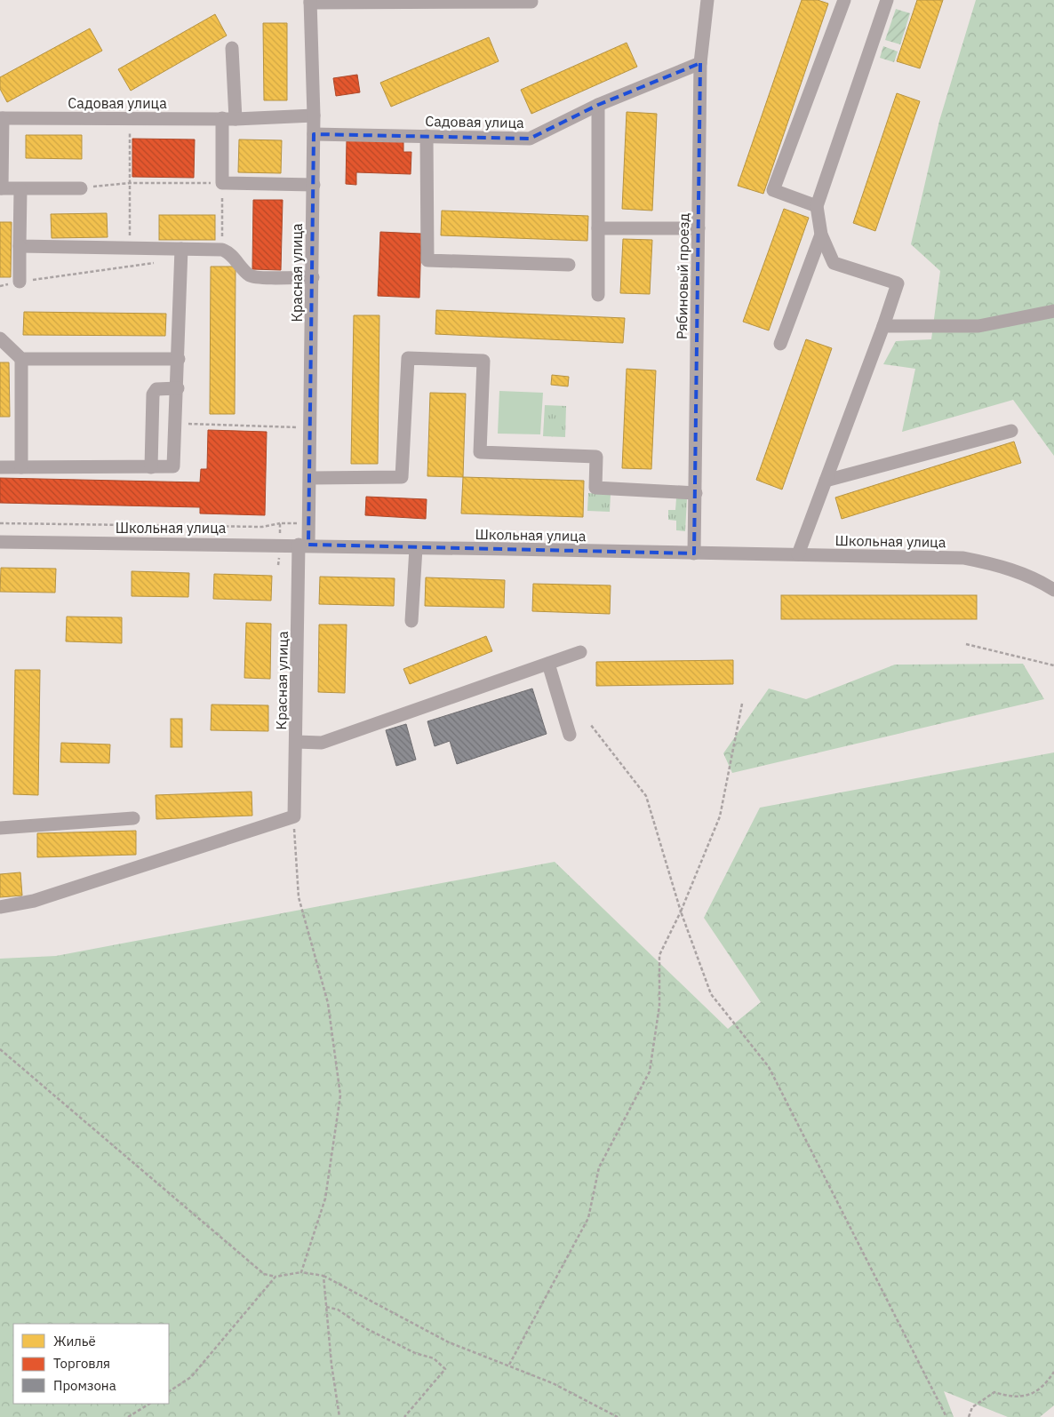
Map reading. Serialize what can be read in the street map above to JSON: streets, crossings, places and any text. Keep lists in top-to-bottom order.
{
  "streets": {
    "street": [
      "Садовая улица",
      "Красная улица",
      "Рябиновый проезд",
      "Школьная улица"
    ]
  },
  "crossings": [
    ["Садовая улица", "Красная улица"],
    ["Садовая улица", "Рябиновый проезд"],
    ["Красная улица", "Школьная улица"],
    ["Рябиновый проезд", "Школьная улица"]
  ],
  "legend": ["Жильё", "Торговля", "Промзона"]
}
